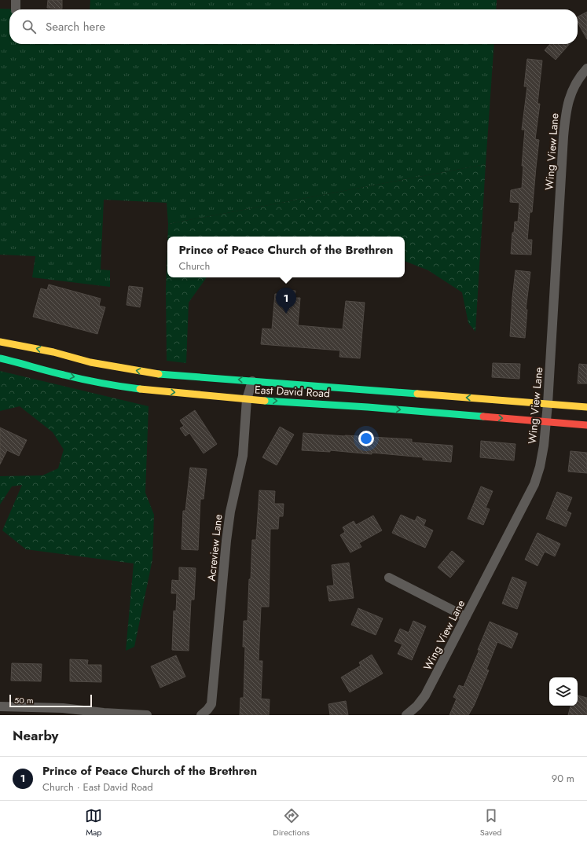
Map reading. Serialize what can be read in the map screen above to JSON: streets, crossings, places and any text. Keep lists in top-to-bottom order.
{
  "streets": {
    "street": ["Wing View Lane", "East David Road", "Acreview Lane"]
  },
  "crossings": [
    ["Wing View Lane", "East David Road"],
    ["East David Road", "Acreview Lane"]
  ],
  "scale_bar": "50 m",
  "page": {
    "search": "Search here",
    "popup": ["Prince of Peace Church of the Brethren", "Church"],
    "pins": "1",
    "scale": "50 m",
    "heading": "Nearby",
    "list": [
      {
        "mark": "1",
        "name": "Prince of Peace Church of the Brethren",
        "note": "Church · East David Road",
        "value": "90 m"
      }
    ],
    "nav": ["Map", "Directions", "Saved"]
  }
}
